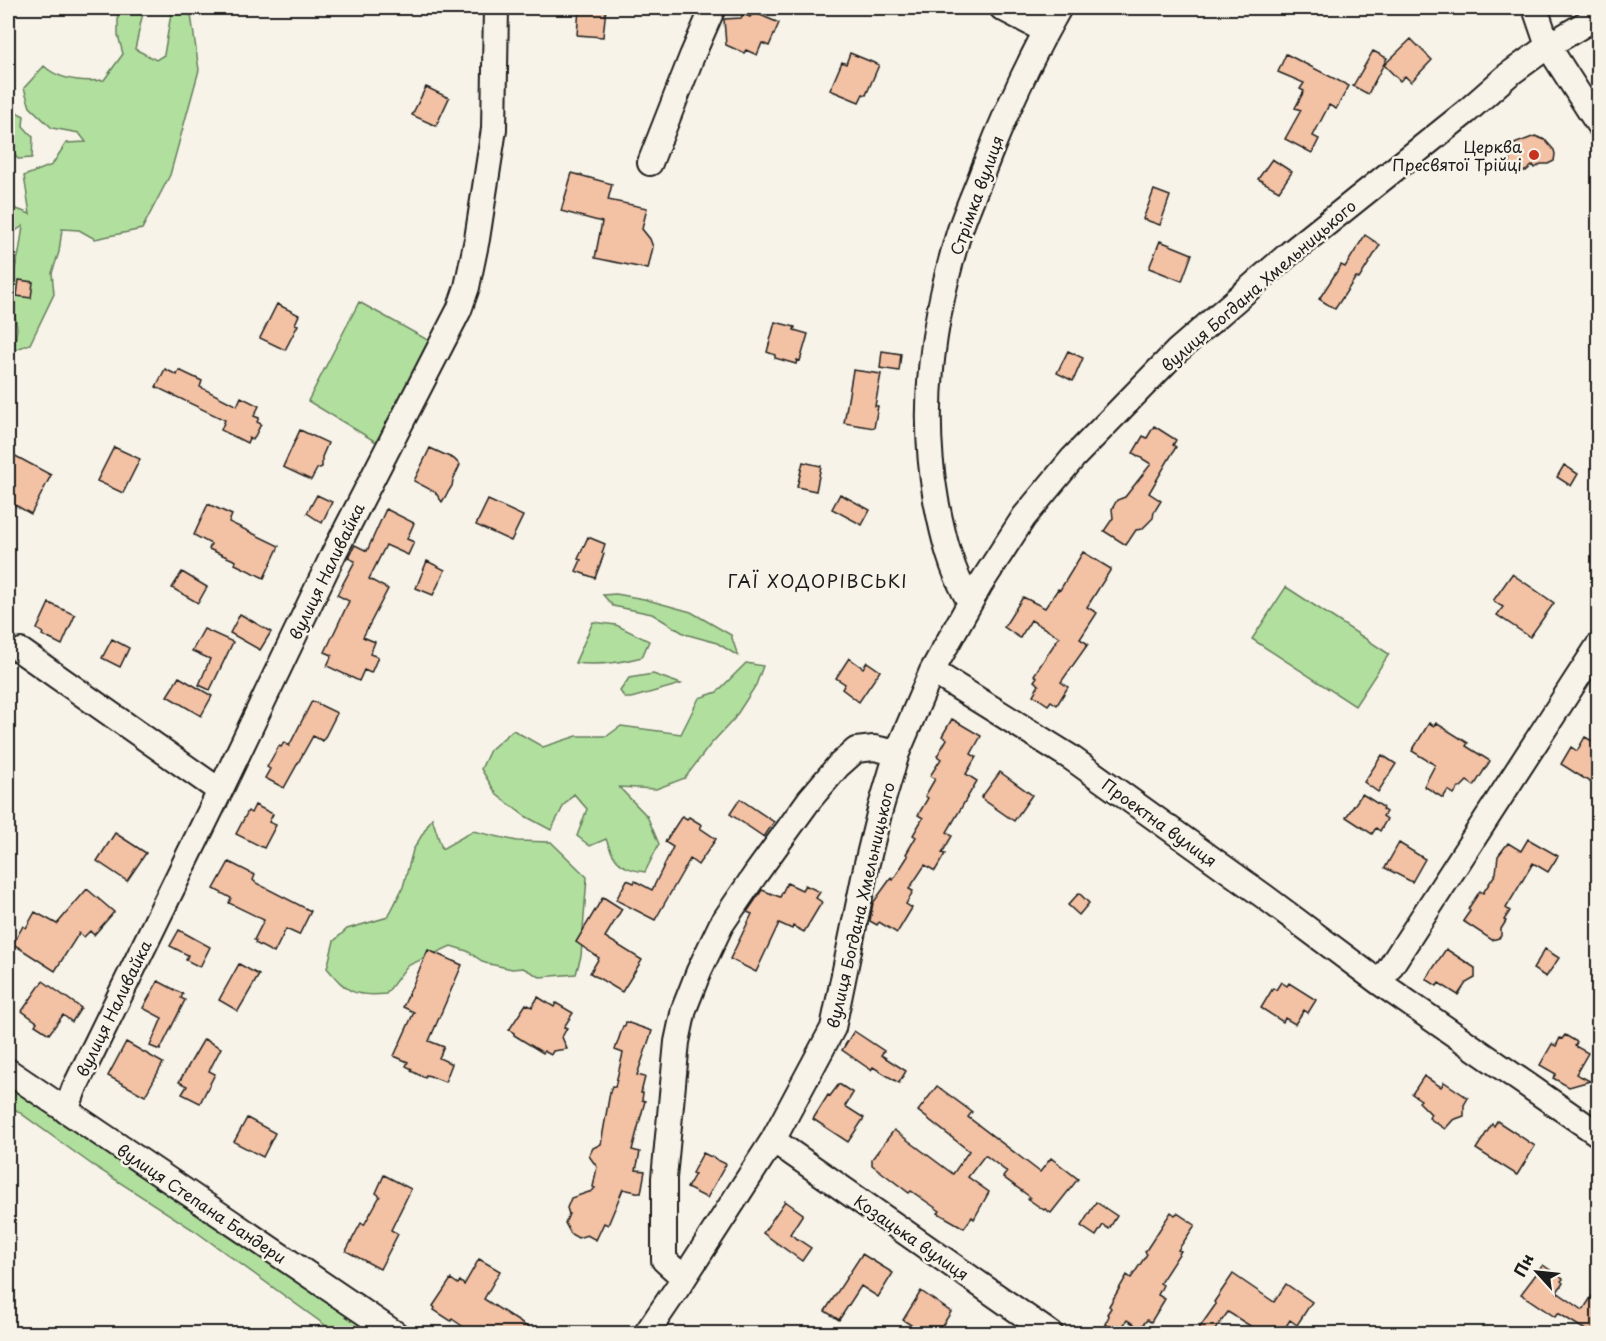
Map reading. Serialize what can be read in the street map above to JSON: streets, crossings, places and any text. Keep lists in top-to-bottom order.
{
  "streets": {
    "street": [
      "Стрімка вулиця",
      "вулиця Богдана Хмельницького",
      "вулиця Наливайка",
      "Проектна вулиця",
      "вулиця Степана Бандери",
      "Козацька вулиця"
    ]
  },
  "crossings": [
    ["Стрімка вулиця", "вулиця Богдана Хмельницького"],
    ["вулиця Богдана Хмельницького", "Проектна вулиця"],
    ["вулиця Богдана Хмельницького", "Козацька вулиця"],
    ["вулиця Наливайка", "вулиця Степана Бандери"]
  ],
  "districts": ["ГАЇ ХОДОРІВСЬКІ"],
  "places": ["Церква Пресвятої Трійці"],
  "north": "top left"
}
